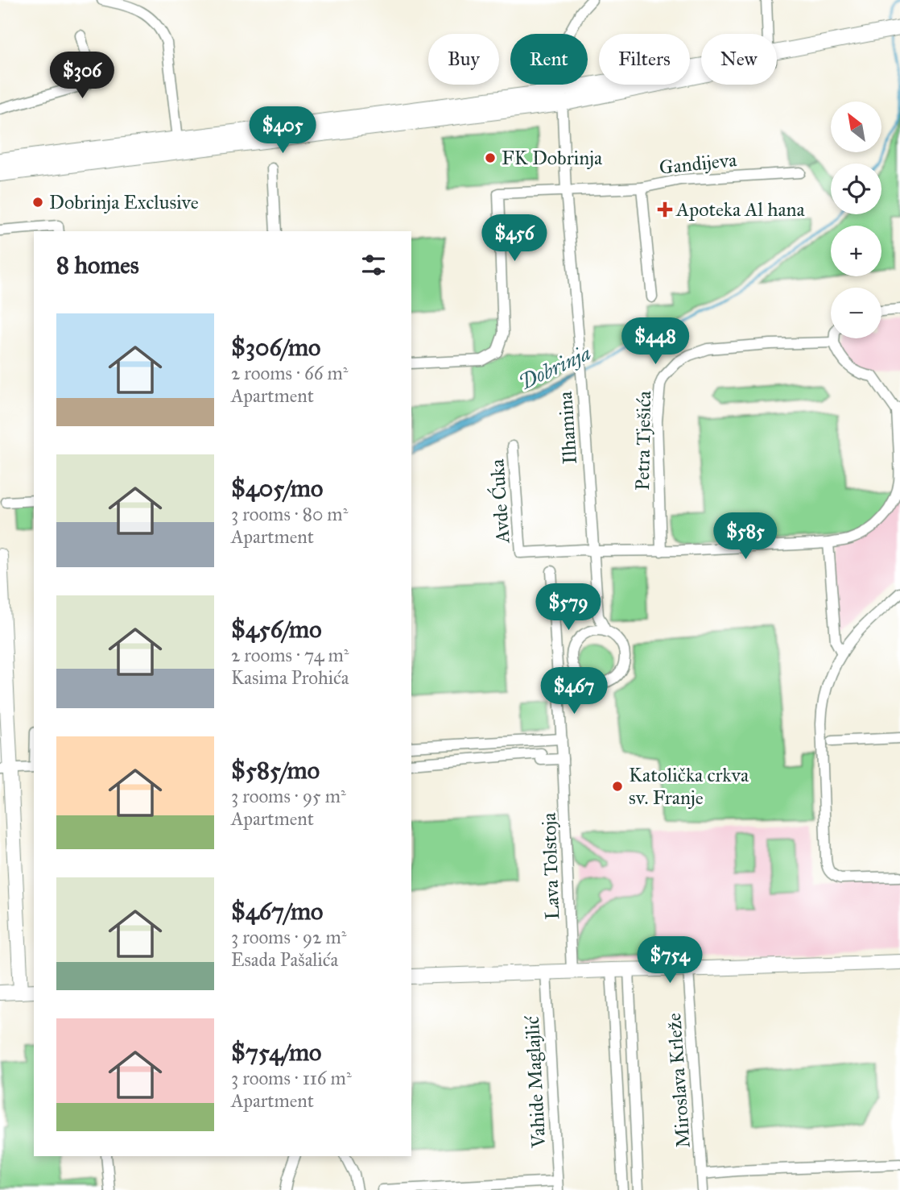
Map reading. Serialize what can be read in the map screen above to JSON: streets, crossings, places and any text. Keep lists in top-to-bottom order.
{
  "streets": {
    "street": [
      "Gandijeva",
      "Ilhamina",
      "Petra Tješića",
      "Avde Ćuka",
      "Lava Tolstoja",
      "Miroslava Krleže",
      "Vahide Maglajlić"
    ]
  },
  "crossings": [
    ["Ilhamina", "Avde Ćuka"]
  ],
  "water": ["Dobrinja"],
  "places": {
    "other": ["FK Dobrinja", "Dobrinja Exclusive", "Katolička crkva sv. Franje"],
    "health": ["Apoteka Al hana"]
  },
  "north": "top left",
  "page": {
    "chip": [
      "Buy",
      "Rent",
      "Filters",
      "New"
    ],
    "price": [
      "$306",
      "$405",
      "$456",
      "$448",
      "$585",
      "$579",
      "$467",
      "$754"
    ],
    "map_buttons": ["+", "−"],
    "heading": "8 homes",
    "list": [
      {
        "name": "$306/mo",
        "note": "2 rooms · 66 m² · Apartment"
      },
      {
        "name": "$405/mo",
        "note": "3 rooms · 80 m² · Apartment"
      },
      {
        "name": "$456/mo",
        "note": "2 rooms · 74 m² · Kasima Prohića"
      },
      {
        "name": "$585/mo",
        "note": "3 rooms · 95 m² · Apartment"
      },
      {
        "name": "$467/mo",
        "note": "3 rooms · 92 m² · Esada Pašalića"
      },
      {
        "name": "$754/mo",
        "note": "3 rooms · 116 m² · Apartment"
      }
    ]
  }
}
